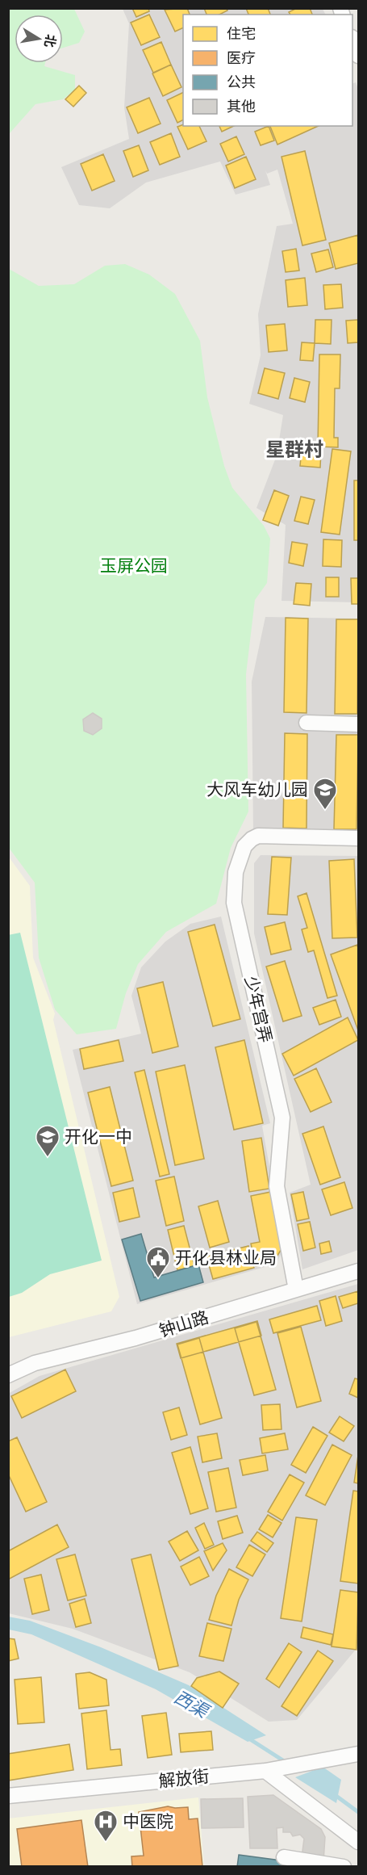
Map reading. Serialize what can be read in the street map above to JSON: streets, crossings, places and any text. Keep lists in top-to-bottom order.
{
  "streets": {
    "street": ["少年宫弄", "钟山路", "解放街"]
  },
  "crossings": [
    ["少年宫弄", "钟山路"]
  ],
  "districts": ["星群村"],
  "water": ["西渠"],
  "parks": ["玉屏公园"],
  "places": {
    "school or university": ["大风车幼儿园", "开化一中"],
    "public building": ["开化县林业局"],
    "hospital": ["中医院"]
  },
  "legend": [
    "住宅",
    "医疗",
    "公共",
    "其他"
  ],
  "north": "right"
}
